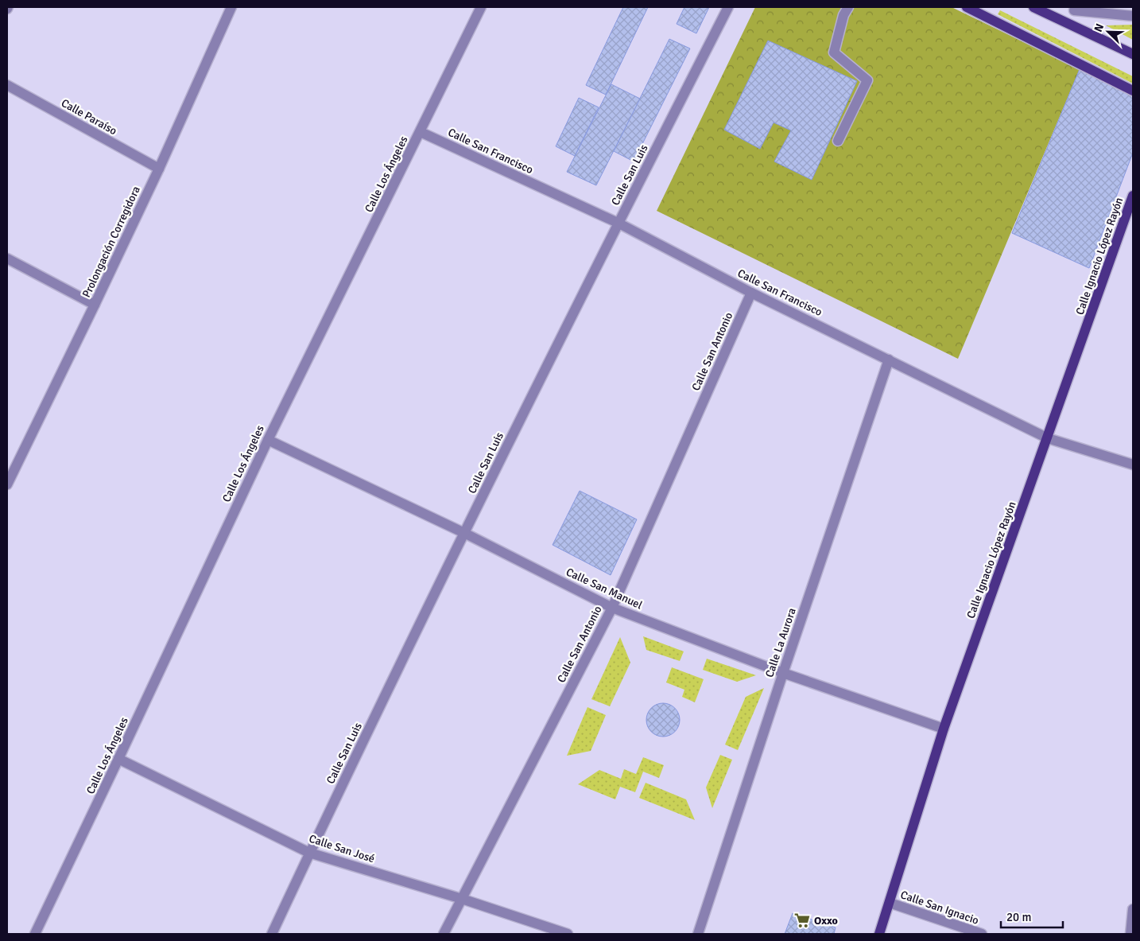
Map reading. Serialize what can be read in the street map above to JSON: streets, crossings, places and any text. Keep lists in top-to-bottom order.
{
  "streets": {
    "main road": ["Calle Ignacio López Rayón"],
    "street": [
      "Calle Paraíso",
      "Calle San Francisco",
      "Calle Los Ángeles",
      "Calle San Luis",
      "Prolongación Corregidora",
      "Calle San Antonio",
      "Calle San Manuel",
      "Calle La Aurora",
      "Calle San José",
      "Calle San Ignacio"
    ]
  },
  "crossings": [
    ["Calle Paraíso", "Prolongación Corregidora"],
    ["Calle San Francisco", "Calle Los Ángeles"],
    ["Calle San Francisco", "Calle San Luis"],
    ["Calle San Francisco", "Calle Ignacio López Rayón"],
    ["Calle San Francisco", "Calle San Antonio"],
    ["Calle San Francisco", "Calle La Aurora"],
    ["Calle Los Ángeles", "Calle San Manuel"],
    ["Calle Los Ángeles", "Calle San José"],
    ["Calle San Luis", "Calle San Manuel"],
    ["Calle San Luis", "Calle San José"],
    ["Calle Ignacio López Rayón", "Calle San Manuel"],
    ["Calle Ignacio López Rayón", "Calle San Ignacio"],
    ["Calle San Antonio", "Calle San Manuel"],
    ["Calle San Antonio", "Calle San José"],
    ["Calle San Manuel", "Calle La Aurora"]
  ],
  "places": {
    "supermarket": ["Oxxo"]
  },
  "scale_bar": "20 m",
  "north": "top left"
}
